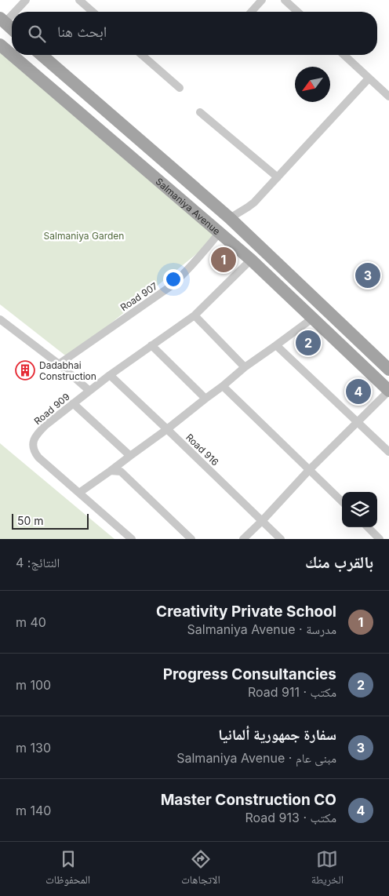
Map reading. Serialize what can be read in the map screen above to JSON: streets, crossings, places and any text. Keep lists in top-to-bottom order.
{
  "streets": {
    "main road": ["Salmaniya Avenue"],
    "street": ["Road 907", "Road 909", "Road 916"]
  },
  "crossings": [
    ["Salmaniya Avenue", "Road 907"],
    ["Salmaniya Avenue", "Road 909"],
    ["Road 909", "Road 916"]
  ],
  "parks": ["Salmaniya Garden"],
  "places": {
    "building": ["Dadabhai Construction"]
  },
  "scale_bar": "50 m",
  "north": "bottom left",
  "page": {
    "search": "ابحث هنا",
    "pins": [
      "1",
      "3",
      "2",
      "4"
    ],
    "scale": "50 m",
    "heading": ["بالقرب منك", "النتائج: 4"],
    "list": [
      {
        "mark": "1",
        "name": "Creativity Private School",
        "note": "مدرسة · Salmaniya Avenue",
        "value": "40 m"
      },
      {
        "mark": "2",
        "name": "Progress Consultancies",
        "note": "مكتب · Road 911",
        "value": "100 m"
      },
      {
        "mark": "3",
        "name": "سفارة جمهورية ألمانيا",
        "note": "مبنى عام · Salmaniya Avenue",
        "value": "130 m"
      },
      {
        "mark": "4",
        "name": "Master Construction CO",
        "note": "مكتب · Road 913",
        "value": "140 m"
      }
    ],
    "nav": ["الخريطة", "الاتجاهات", "المحفوظات"]
  }
}
